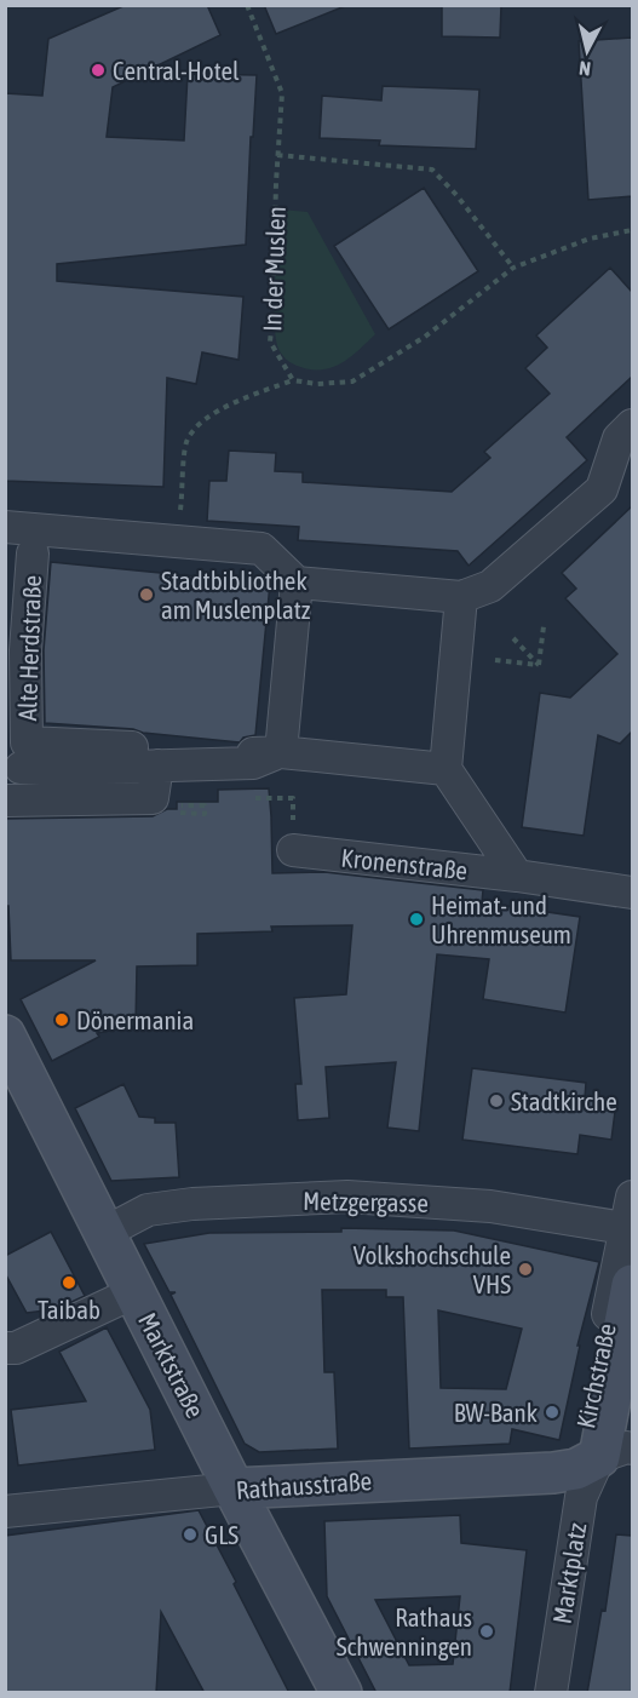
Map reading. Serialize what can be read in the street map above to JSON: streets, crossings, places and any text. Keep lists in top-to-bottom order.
{
  "streets": {
    "main road": ["Marktstraße", "Kirchstraße", "Rathausstraße"],
    "street": [
      "Alte Herdstraße",
      "Kronenstraße",
      "Metzgergasse",
      "Marktplatz"
    ],
    "path": ["In der Muslen"]
  },
  "crossings": [
    ["Metzgergasse", "Marktstraße"],
    ["Metzgergasse", "Kirchstraße"],
    ["Marktstraße", "Rathausstraße"],
    ["Kirchstraße", "Rathausstraße"],
    ["Kirchstraße", "Marktplatz"],
    ["Rathausstraße", "Marktplatz"]
  ],
  "places": [
    "Central-Hotel",
    "Stadtbibliothek am Muslenplatz",
    "Heimat- und Uhrenmuseum",
    "Dönermania",
    "Stadtkirche",
    "Volkshochschule VHS",
    "Taibab",
    "BW-Bank",
    "GLS",
    "Rathaus Schwenningen"
  ],
  "north": "bottom"
}
